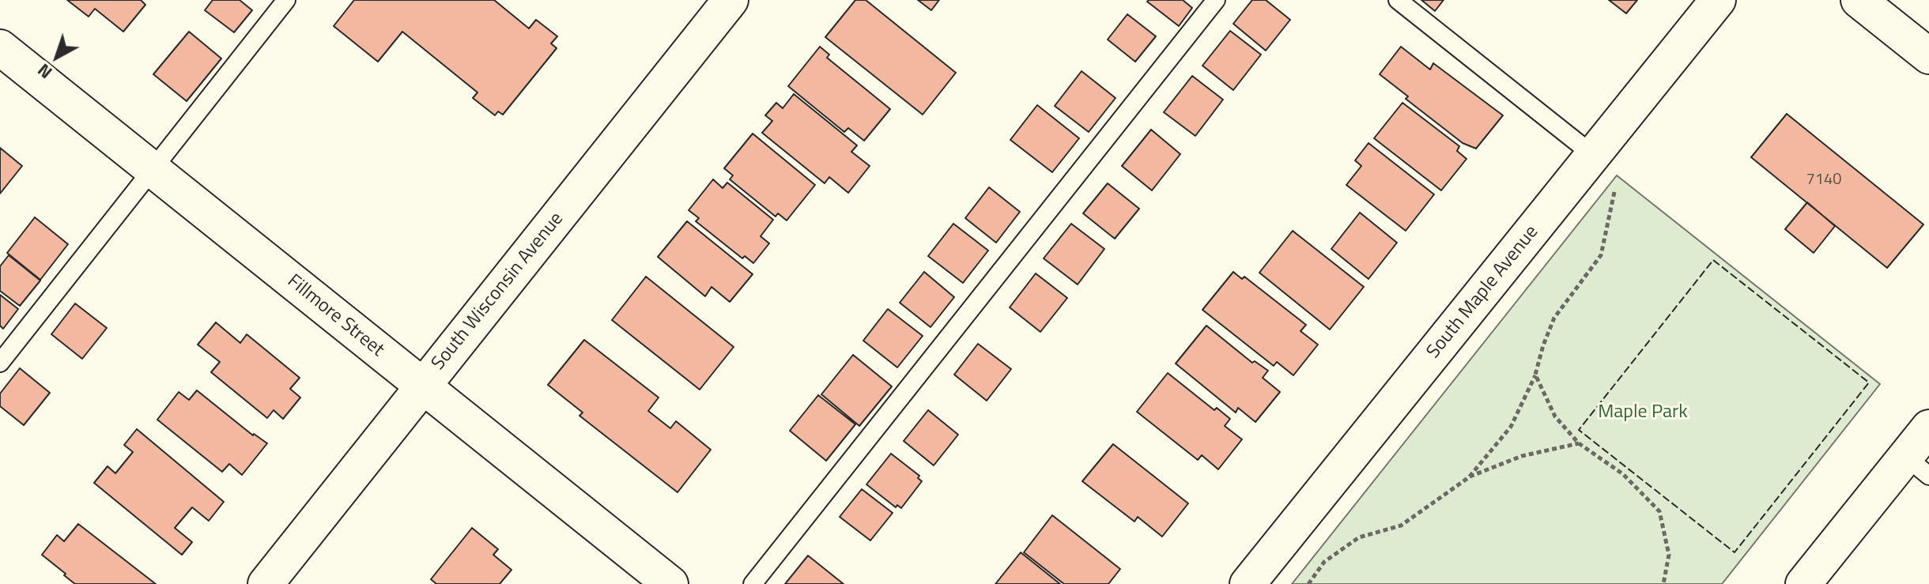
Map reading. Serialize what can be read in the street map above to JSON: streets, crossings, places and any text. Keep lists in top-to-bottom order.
{
  "streets": {
    "street": ["South Wisconsin Avenue", "South Maple Avenue", "Fillmore Street"]
  },
  "crossings": [
    ["South Wisconsin Avenue", "Fillmore Street"]
  ],
  "parks": ["Maple Park"],
  "house_numbers": ["7140"],
  "north": "bottom left"
}
